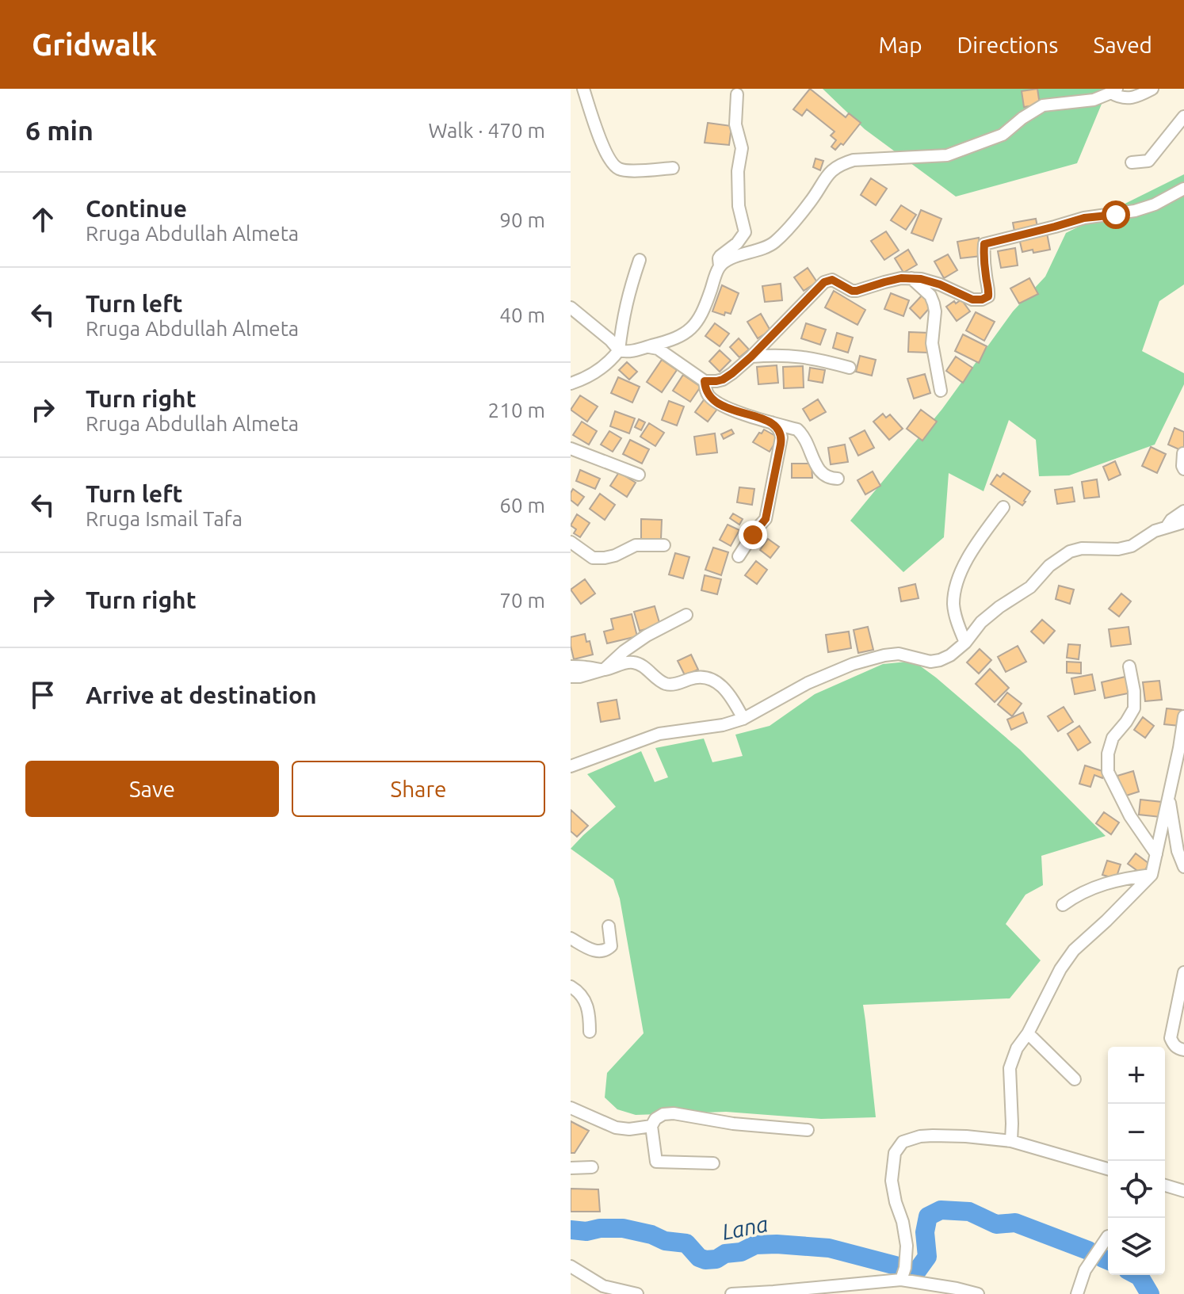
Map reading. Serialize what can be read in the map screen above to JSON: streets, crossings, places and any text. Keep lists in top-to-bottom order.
{
  "water": ["Lana"],
  "page": {
    "header": "Gridwalk",
    "nav": ["Map", "Directions", "Saved"],
    "heading": ["6 min", "Walk · 470 m"],
    "list": [
      ["Continue", "Rruga Abdullah Almeta", "90 m"],
      ["Turn left", "Rruga Abdullah Almeta", "40 m"],
      ["Turn right", "Rruga Abdullah Almeta", "210 m"],
      ["Turn left", "Rruga Ismail Tafa", "60 m"],
      ["Turn right", "70 m"],
      "Arrive at destination"
    ],
    "buttons": ["Save", "Share"],
    "map_buttons": ["+", "−"]
  }
}
